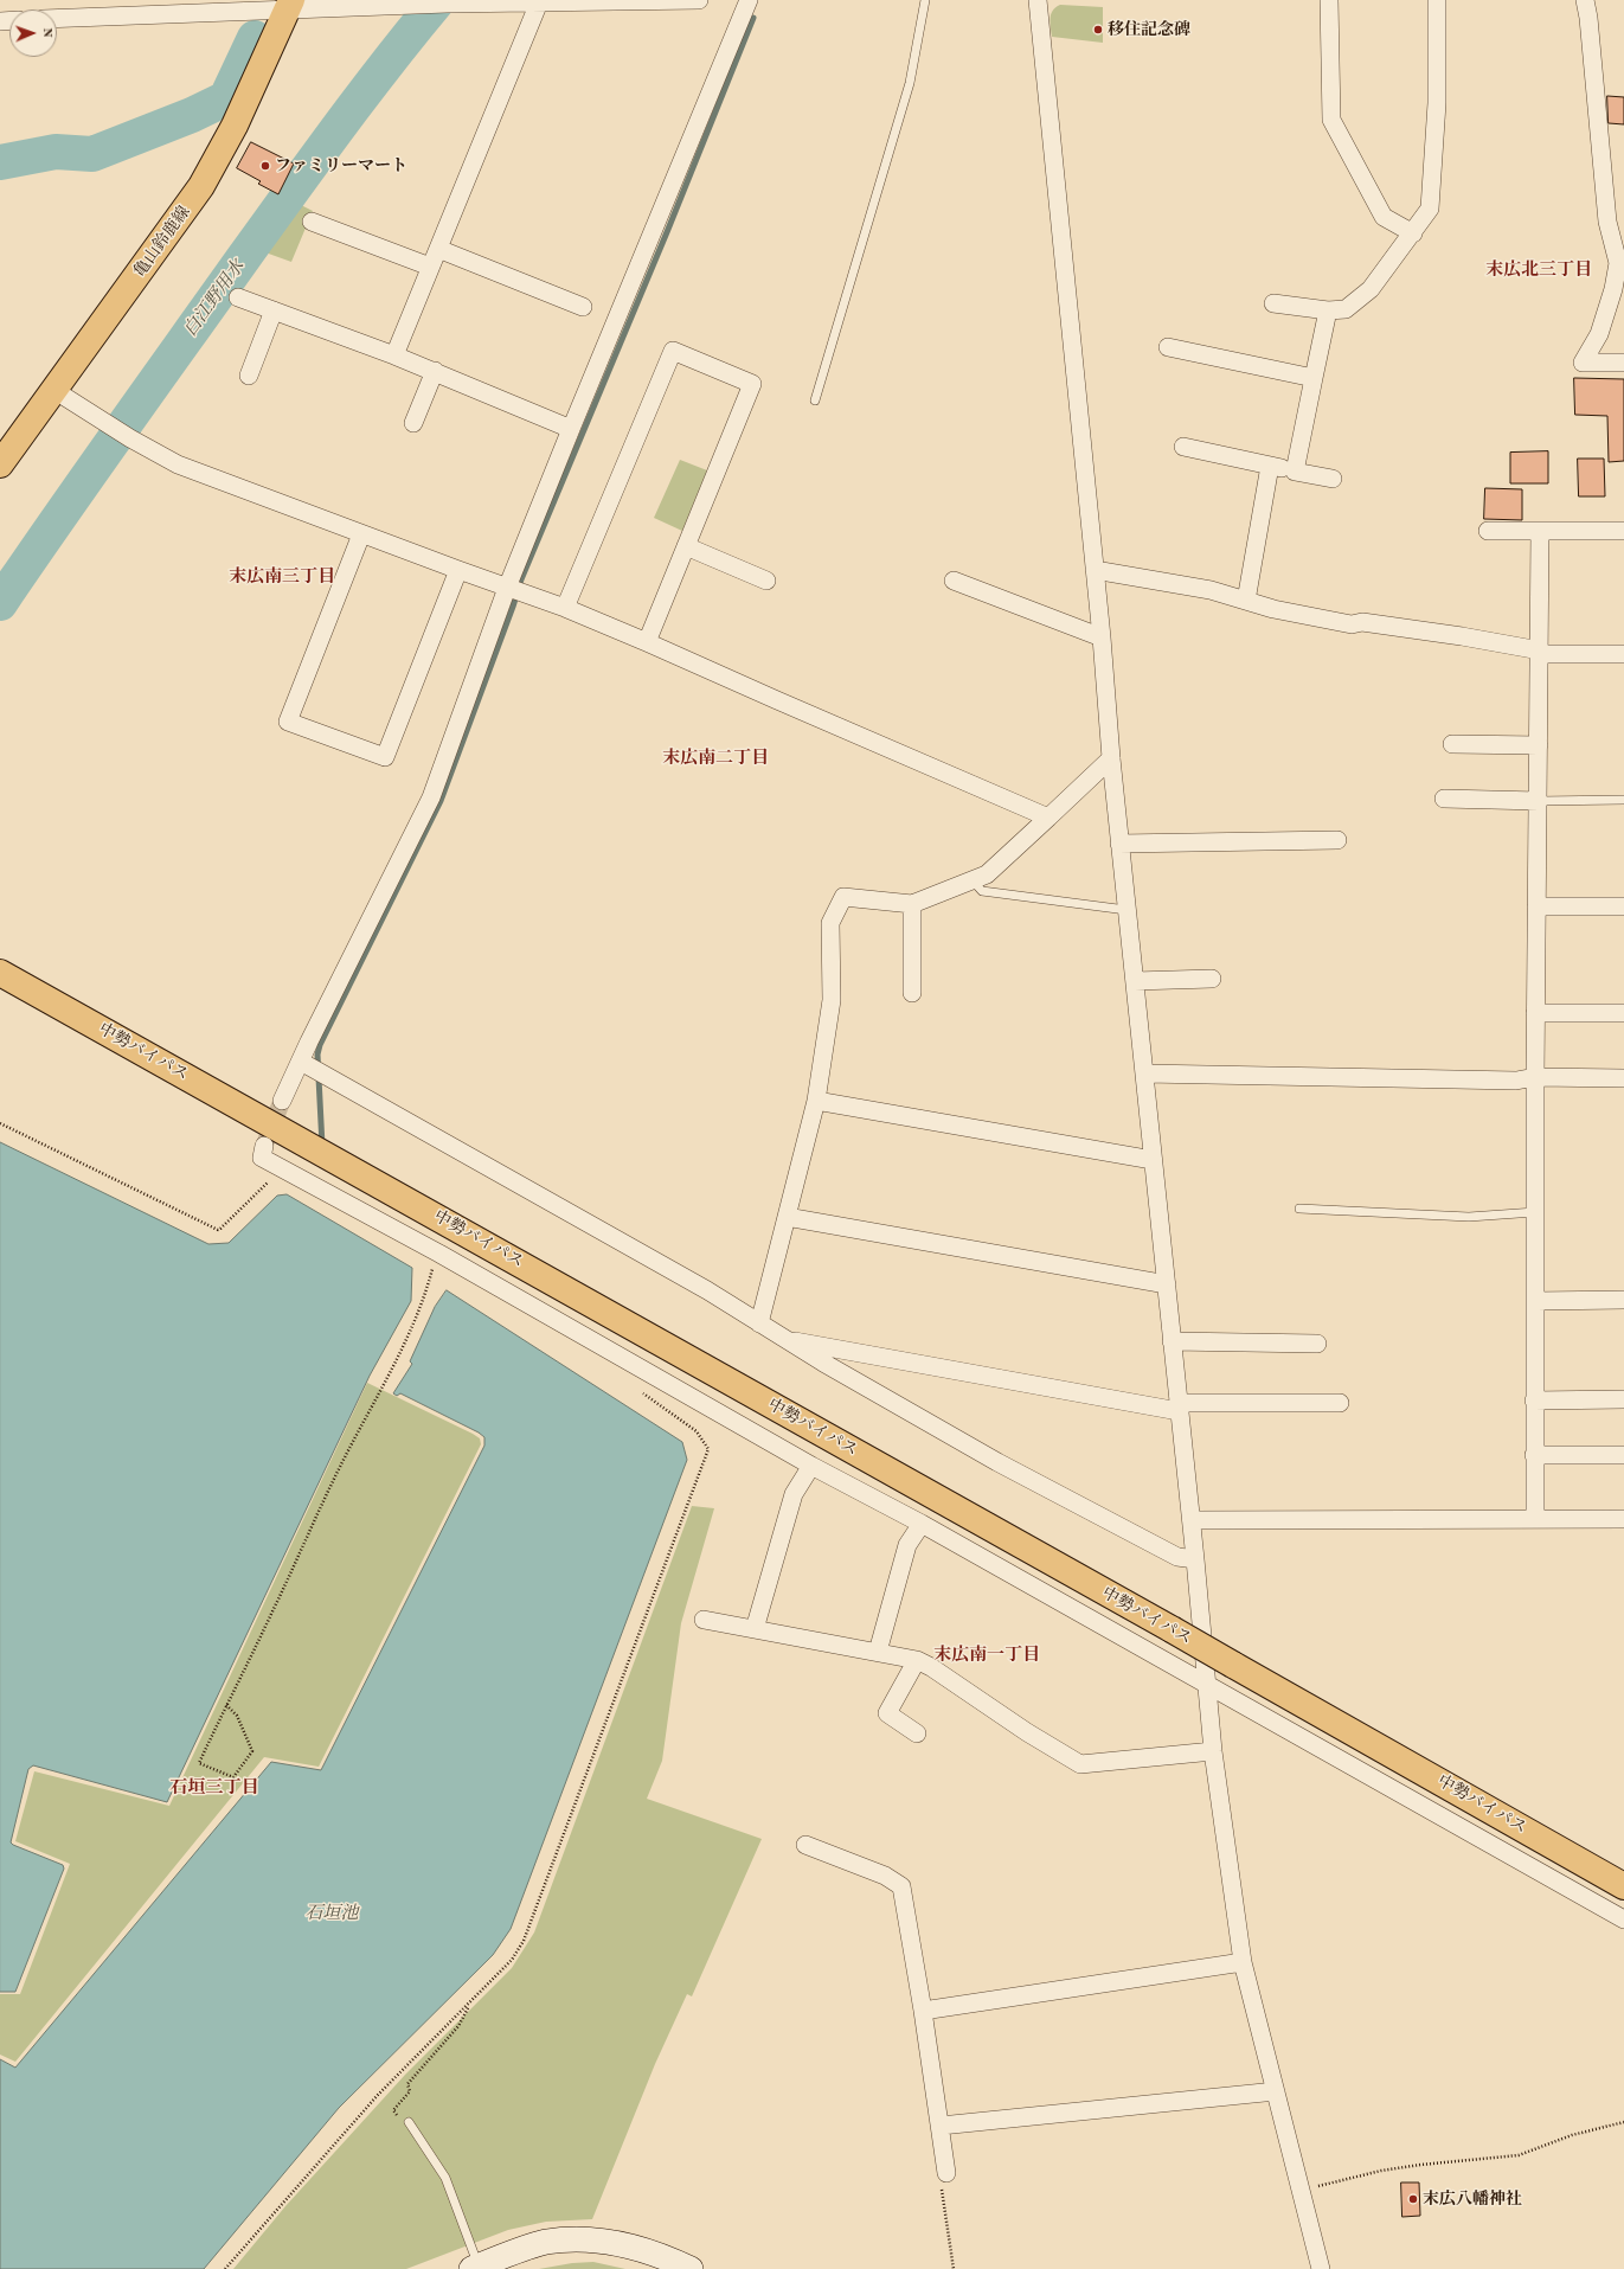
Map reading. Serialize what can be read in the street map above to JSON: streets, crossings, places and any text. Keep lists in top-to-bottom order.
{
  "streets": {
    "main road": ["亀山鈴鹿線", "中勢バイパス"]
  },
  "districts": [
    "末広北三丁目",
    "末広南三丁目",
    "末広南二丁目",
    "末広南一丁目",
    "石垣三丁目"
  ],
  "water": ["白江野用水", "石垣池"],
  "places": ["移住記念碑", "ファミリーマート", "末広八幡神社"],
  "north": "right"
}
